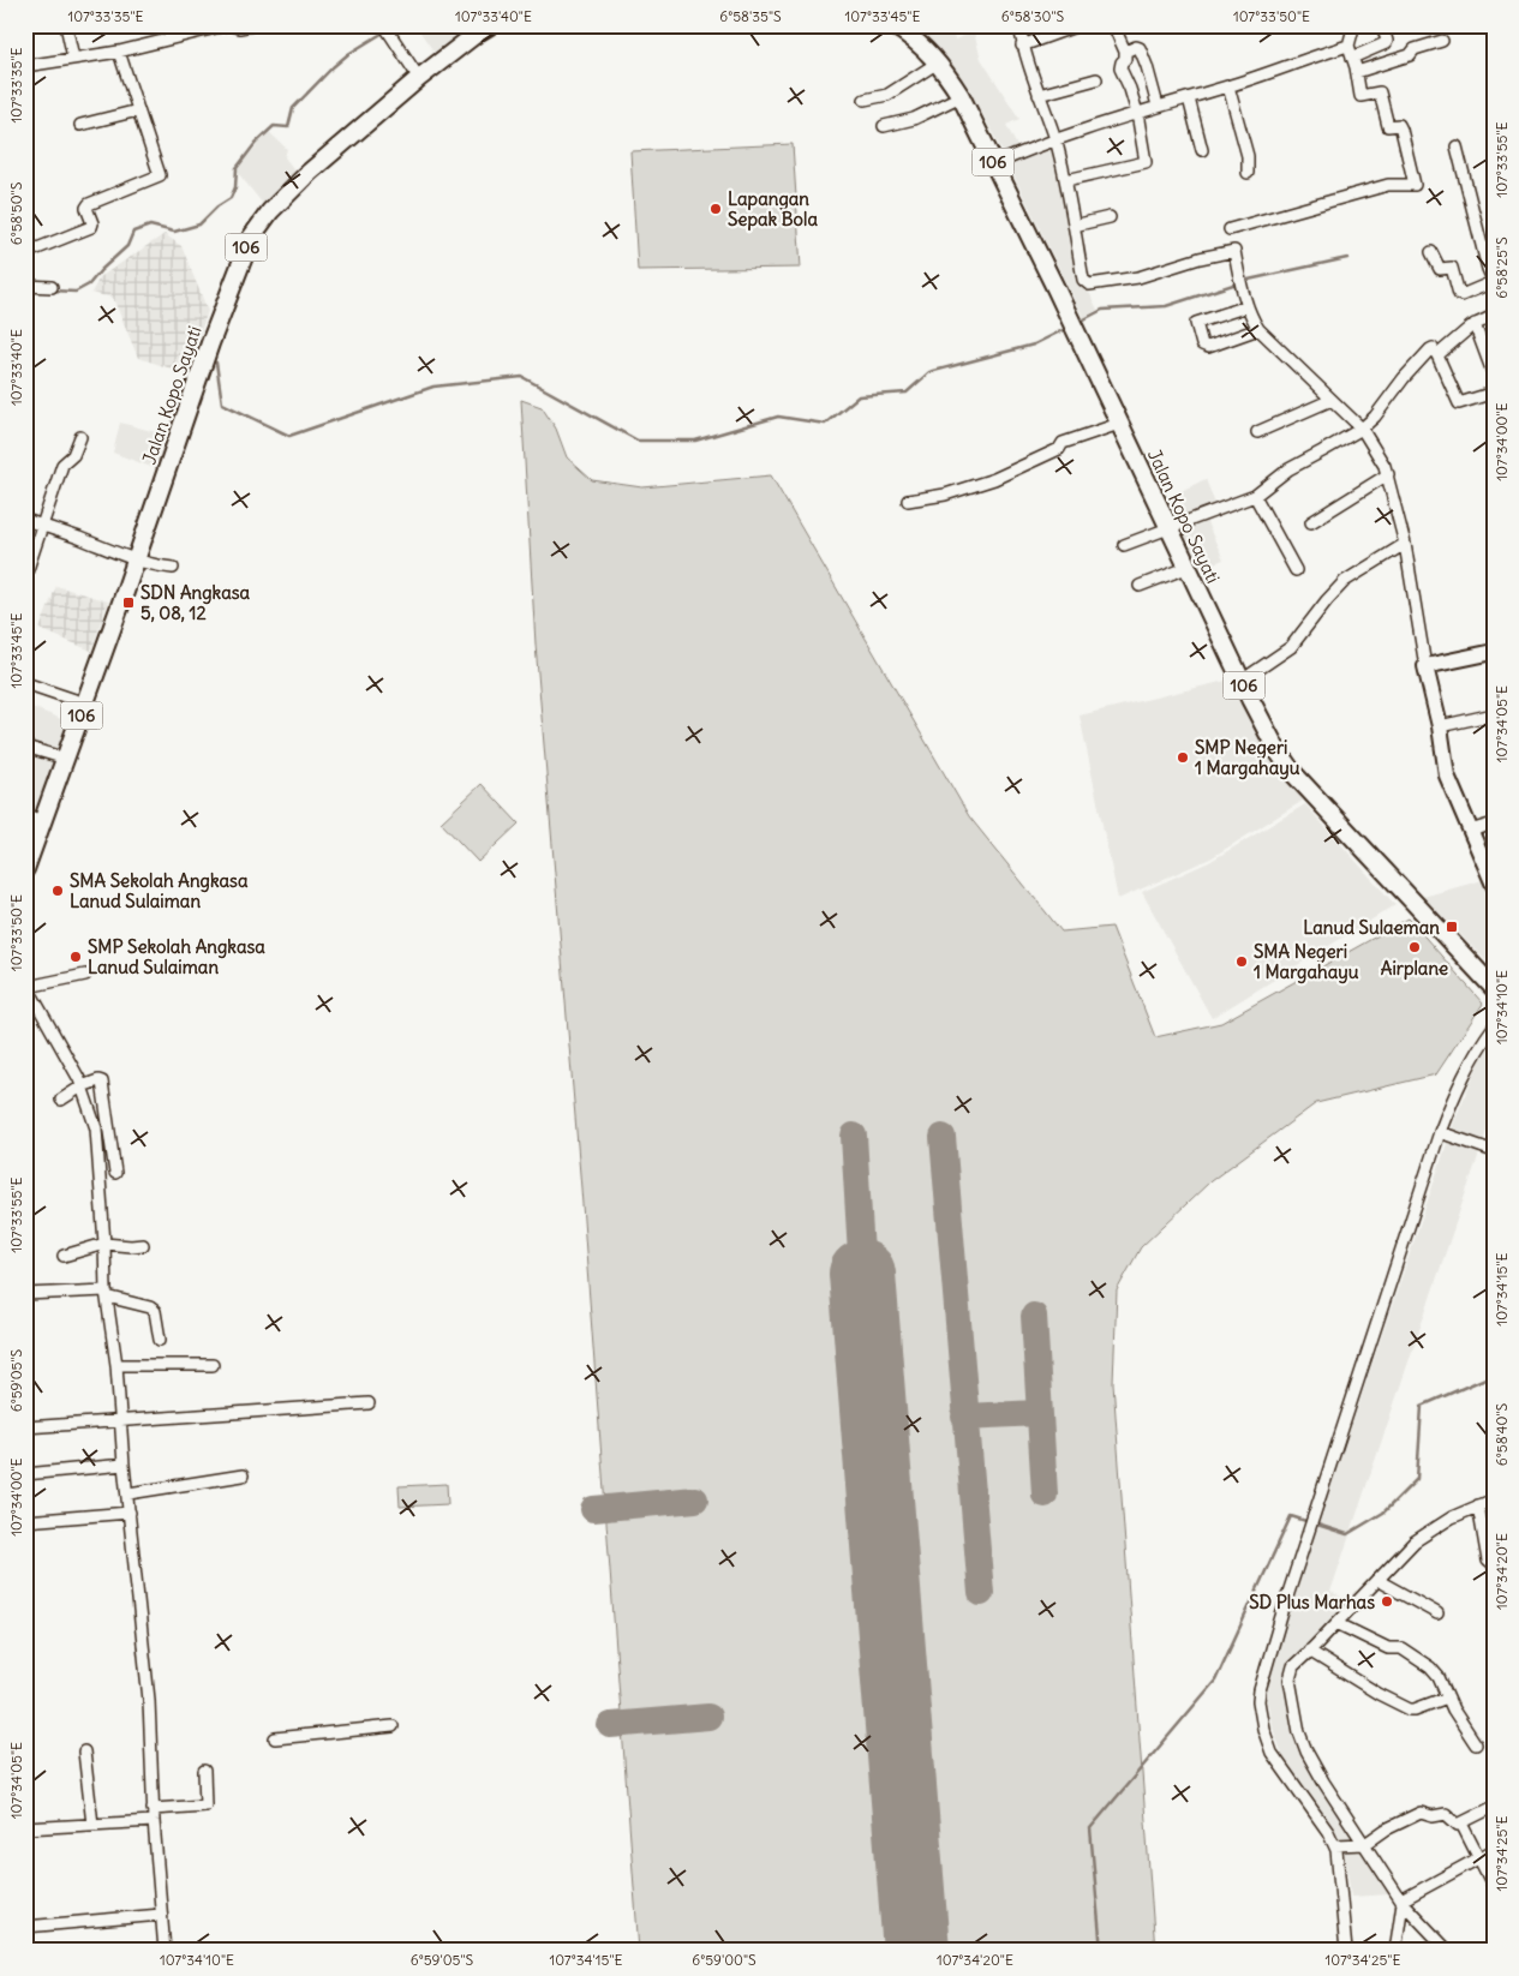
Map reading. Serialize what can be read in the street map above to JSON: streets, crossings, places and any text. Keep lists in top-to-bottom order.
{
  "streets": {
    "main road": ["106", "Jalan Kopo Sayati"]
  },
  "places": {
    "other": [
      "Lapangan Sepak Bola",
      "SMP Negeri 1 Margahayu",
      "SMA Sekolah Angkasa Lanud Sulaiman",
      "Airplane",
      "SMP Sekolah Angkasa Lanud Sulaiman",
      "SMA Negeri 1 Margahayu",
      "SD Plus Marhas"
    ],
    "transit": ["SDN Angkasa 5, 08, 12", "Lanud Sulaeman"]
  },
  "coordinates": [
    "107°33'35\"E",
    "107°33'40\"E",
    "6°58'35\"S",
    "107°33'45\"E",
    "6°58'30\"S",
    "107°33'50\"E",
    "107°33'55\"E",
    "6°58'50\"S",
    "6°58'25\"S",
    "107°34'00\"E",
    "107°34'05\"E",
    "107°34'10\"E",
    "107°34'15\"E",
    "6°59'05\"S",
    "6°58'40\"S",
    "107°34'20\"E",
    "107°34'25\"E",
    "6°59'00\"S"
  ]
}
